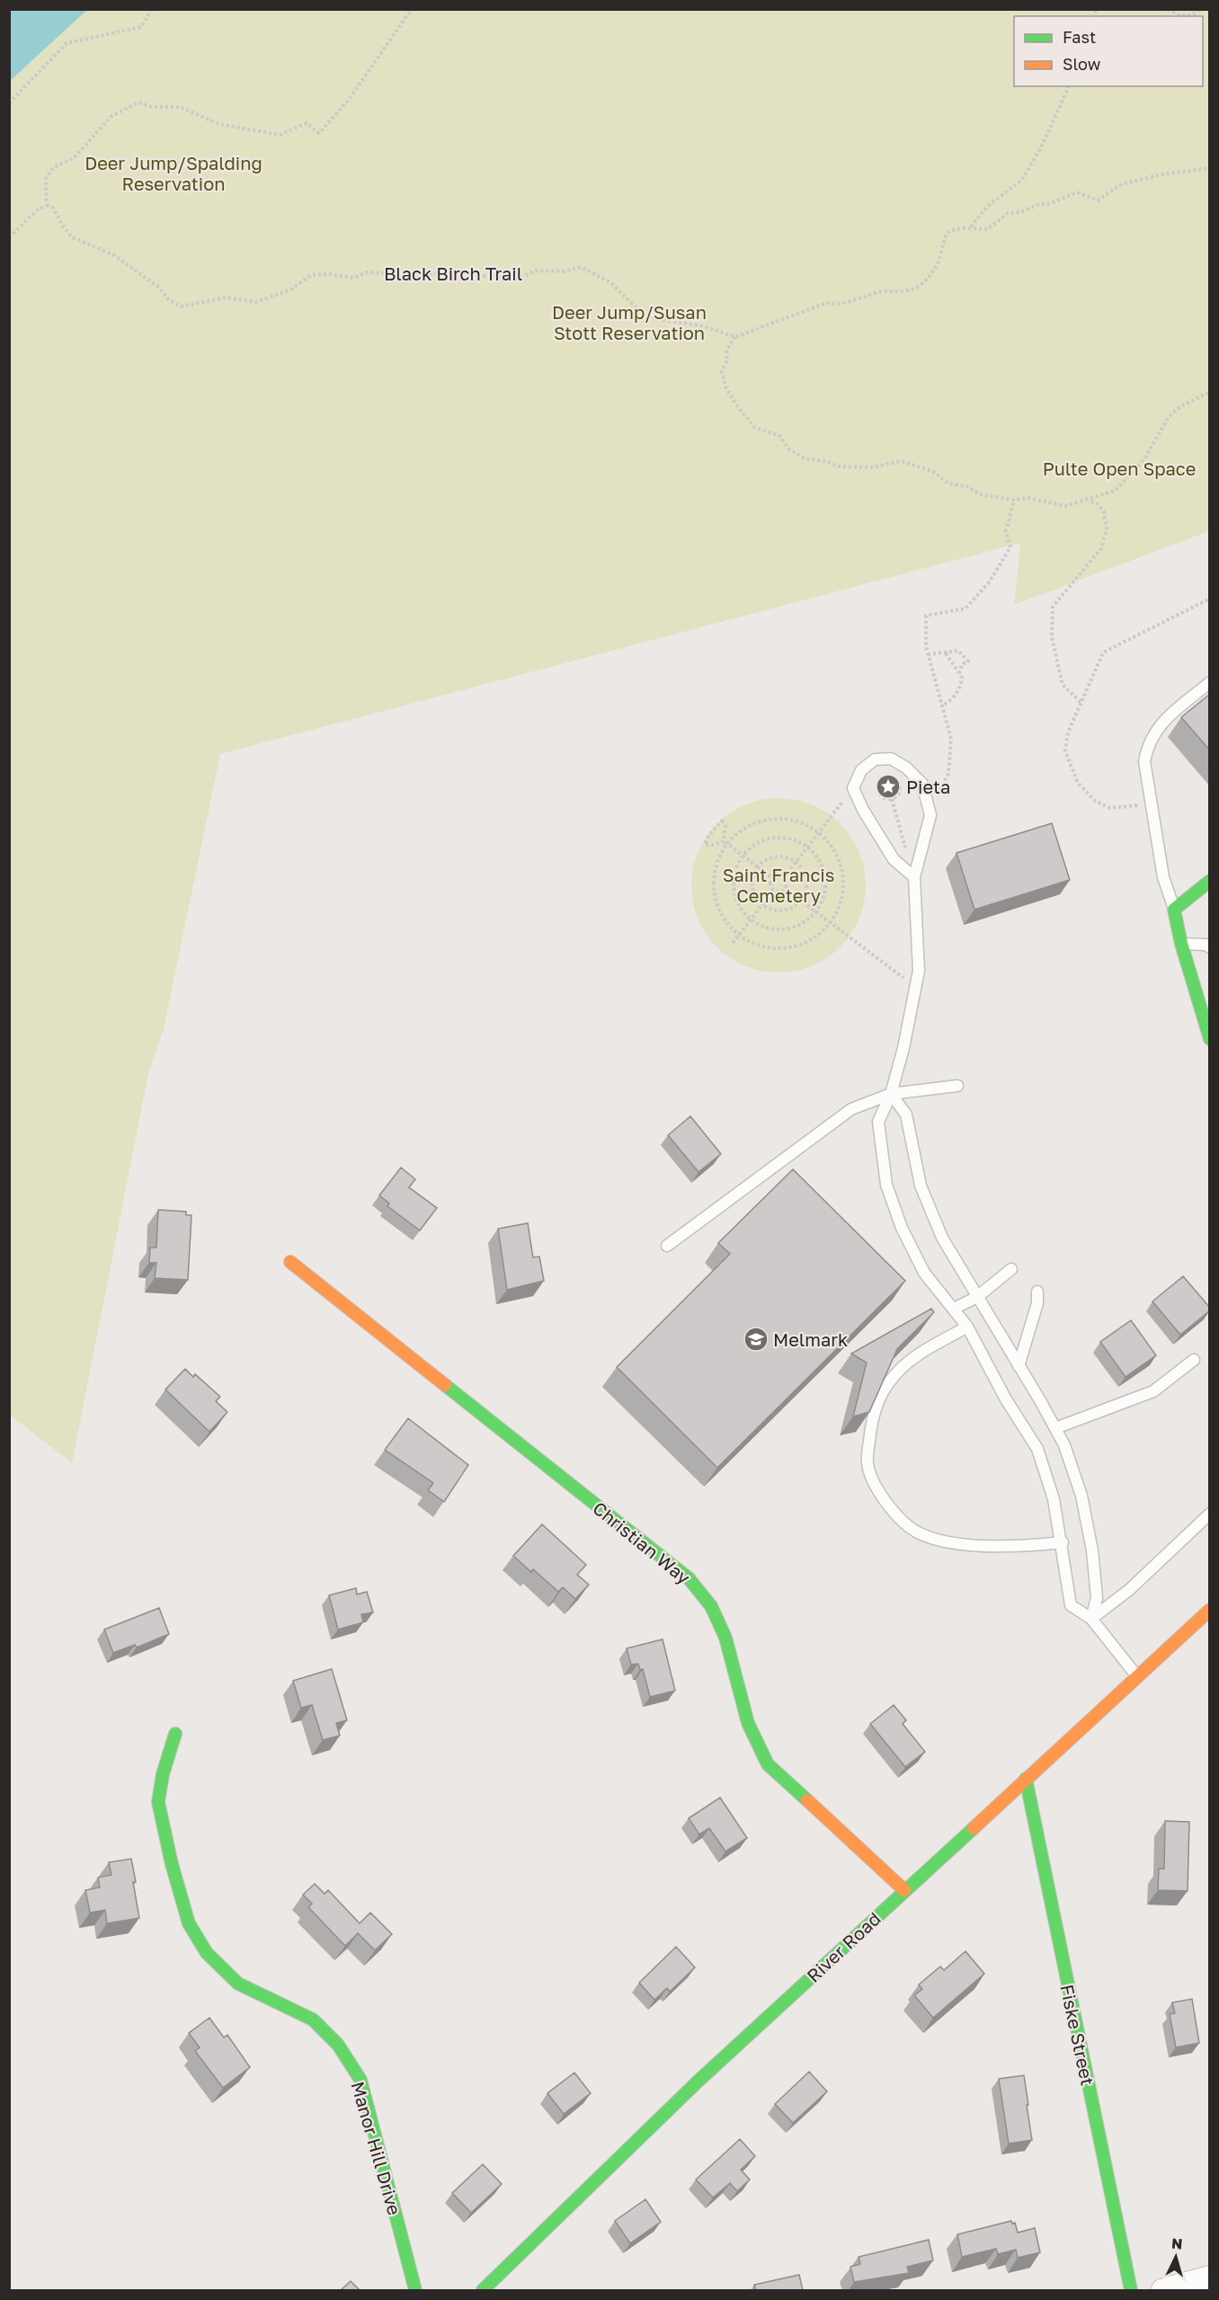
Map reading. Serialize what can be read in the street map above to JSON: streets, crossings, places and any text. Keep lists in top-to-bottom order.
{
  "streets": {
    "street": [
      "Christian Way",
      "River Road",
      "Fiske Street",
      "Manor Hill Drive"
    ],
    "path": ["Black Birch Trail"]
  },
  "crossings": [
    ["Christian Way", "River Road"],
    ["River Road", "Fiske Street"]
  ],
  "parks": [
    "Deer Jump/Spalding Reservation",
    "Deer Jump/Susan Stott Reservation",
    "Pulte Open Space",
    "Saint Francis Cemetery"
  ],
  "places": {
    "place": ["Pieta"],
    "school or university": ["Melmark"]
  },
  "legend": ["Fast", "Slow"],
  "north": "top"
}
